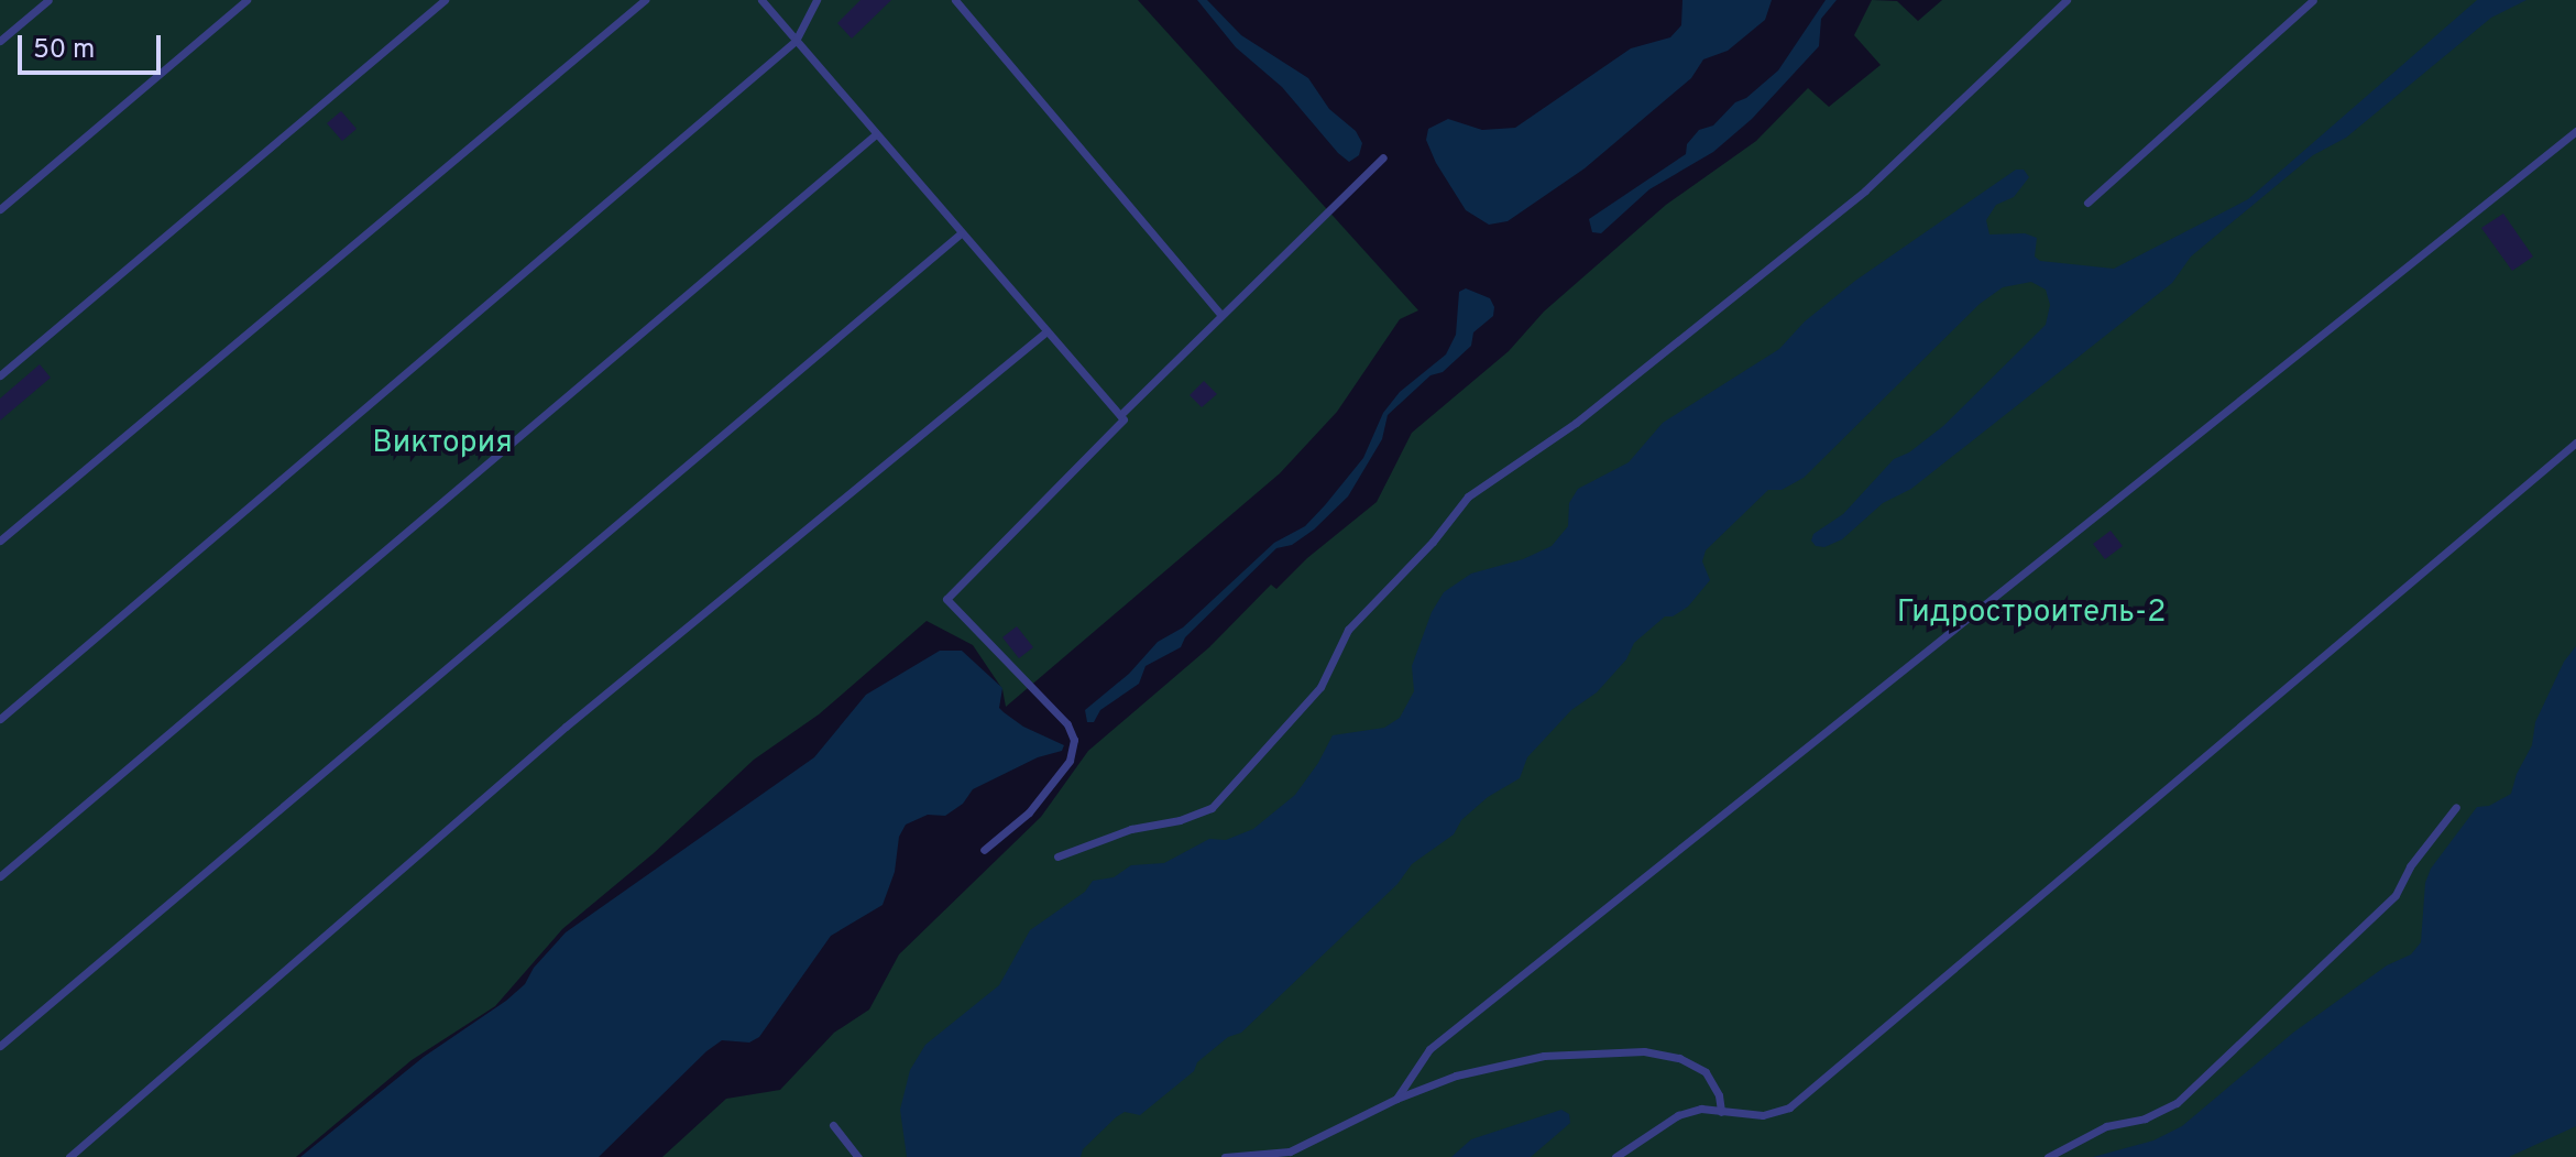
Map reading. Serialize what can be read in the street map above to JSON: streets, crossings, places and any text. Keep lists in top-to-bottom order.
{
  "parks": ["Виктория", "Гидростроитель-2"],
  "scale_bar": "50 m"
}
